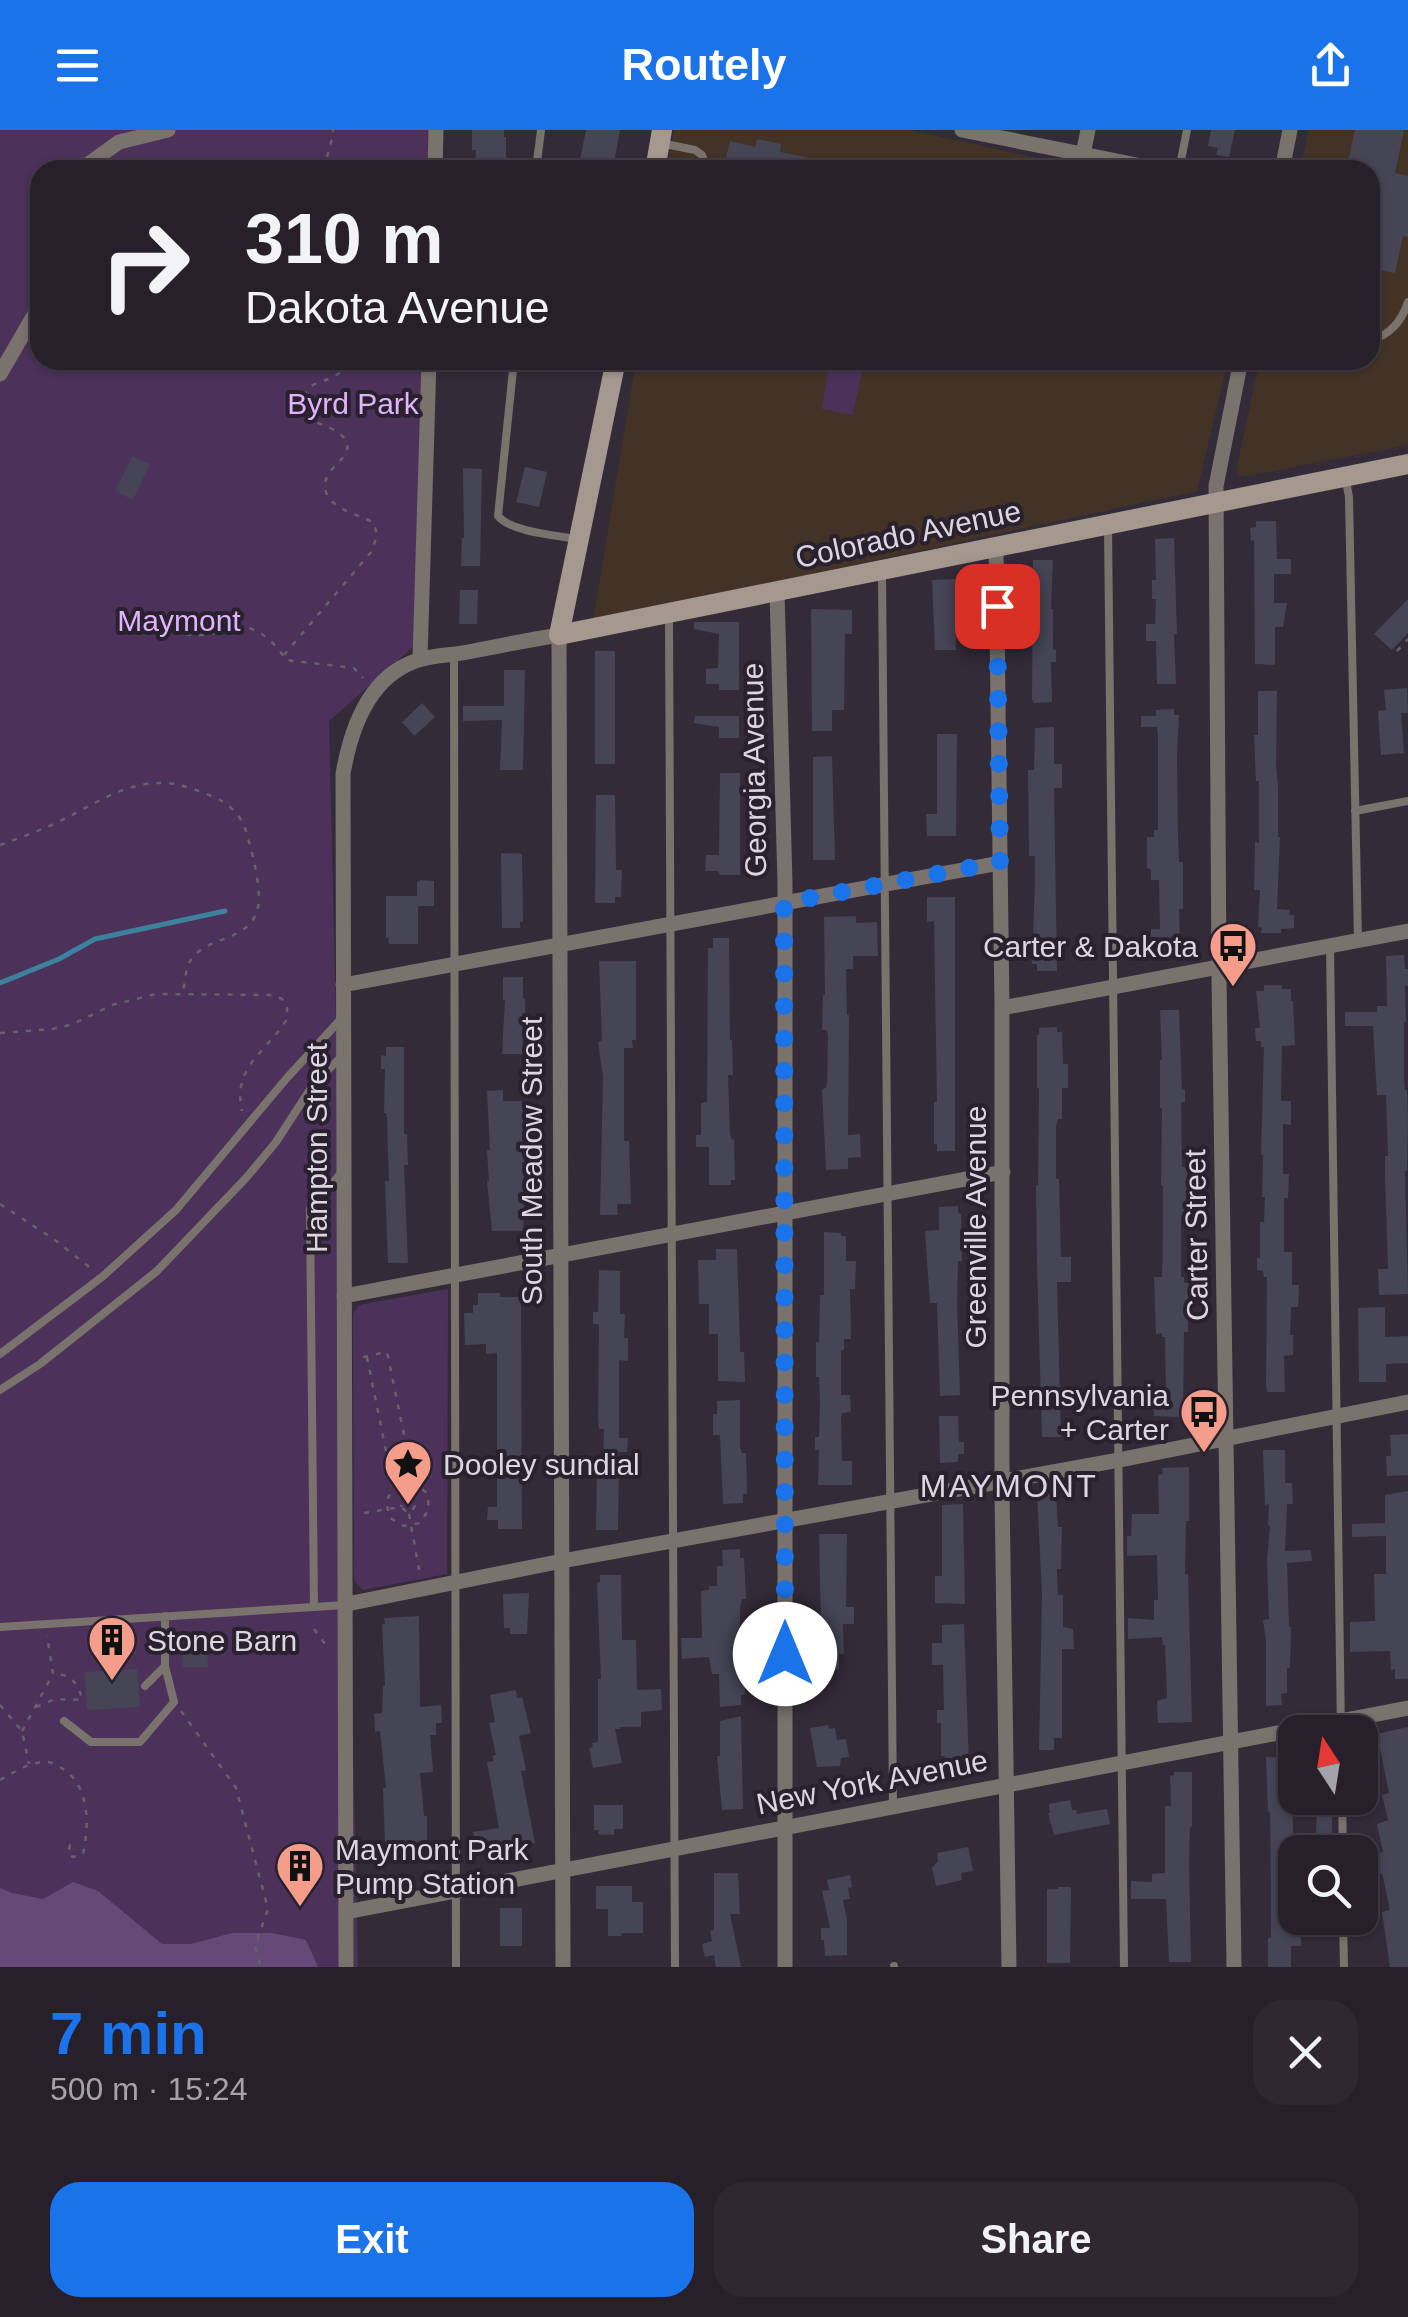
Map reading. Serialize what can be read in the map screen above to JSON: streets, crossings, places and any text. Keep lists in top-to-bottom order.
{
  "streets": {
    "street": [
      "Colorado Avenue",
      "Georgia Avenue",
      "Hampton Street",
      "South Meadow Street",
      "Greenville Avenue",
      "Carter Street",
      "New York Avenue"
    ]
  },
  "crossings": [
    ["Colorado Avenue", "Georgia Avenue"],
    ["Colorado Avenue", "Hampton Street"],
    ["Colorado Avenue", "South Meadow Street"],
    ["Colorado Avenue", "Greenville Avenue"],
    ["Colorado Avenue", "Carter Street"],
    ["Georgia Avenue", "New York Avenue"],
    ["Hampton Street", "New York Avenue"],
    ["South Meadow Street", "New York Avenue"],
    ["Greenville Avenue", "New York Avenue"],
    ["Carter Street", "New York Avenue"]
  ],
  "districts": ["MAYMONT"],
  "parks": ["Byrd Park", "Maymont"],
  "places": {
    "bus stop": ["Carter & Dakota", "Pennsylvania + Carter"],
    "place": ["Dooley sundial"],
    "building": ["Stone Barn", "Maymont Park Pump Station"]
  },
  "north": "top",
  "page": {
    "header": "Routely",
    "turn": ["310 m", "Dakota Avenue"],
    "heading": ["7 min", "500 m · 15:24"],
    "buttons": ["Exit", "Share"]
  }
}
